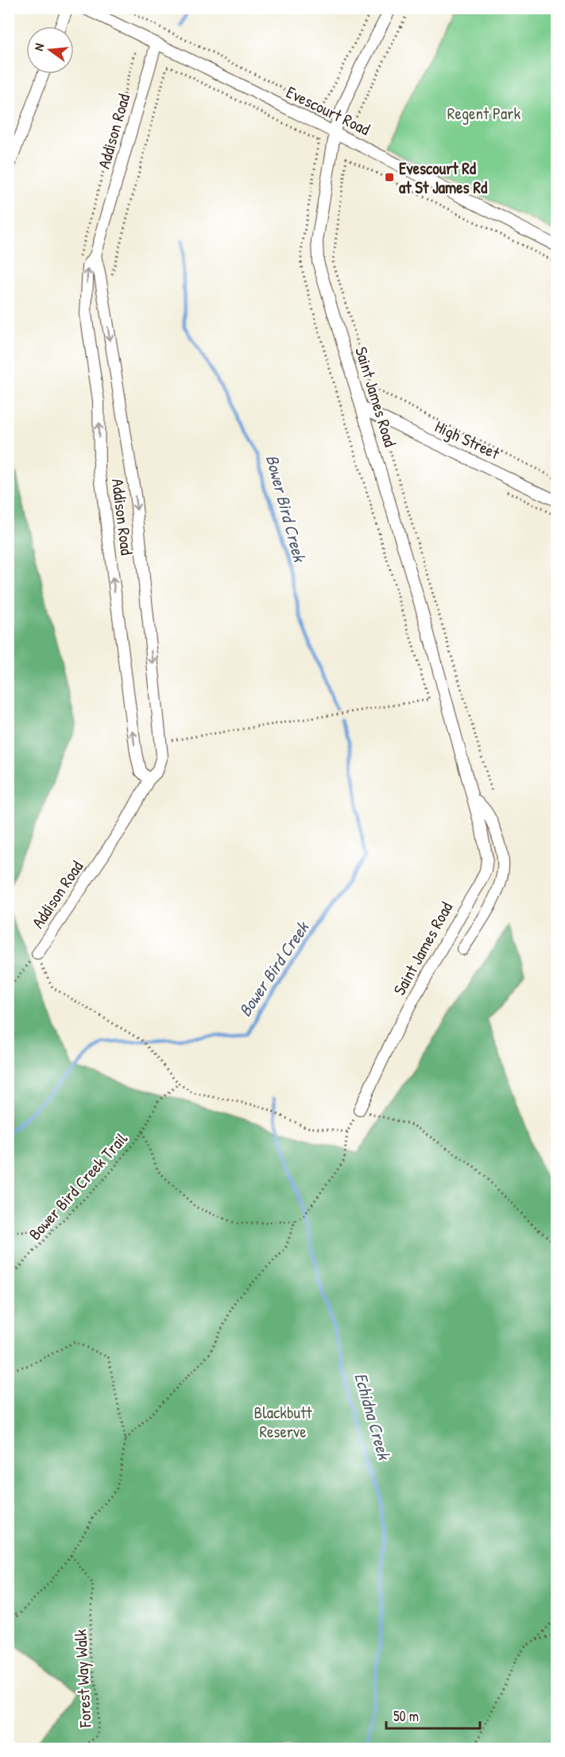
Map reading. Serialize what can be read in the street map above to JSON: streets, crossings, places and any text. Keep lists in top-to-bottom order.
{
  "streets": {
    "street": [
      "Evescourt Road",
      "Addison Road",
      "Saint James Road",
      "High Street"
    ],
    "path": ["Bower Bird Creek Trail", "Forest Way Walk"]
  },
  "crossings": [
    ["Evescourt Road", "Addison Road"],
    ["Evescourt Road", "Saint James Road"],
    ["Saint James Road", "High Street"]
  ],
  "water": ["Bower Bird Creek", "Echidna Creek"],
  "parks": ["Regent Park", "Blackbutt Reserve"],
  "places": {
    "transit": ["Evescourt Rd at St James Rd"]
  },
  "scale_bar": "50 m",
  "north": "left"
}
